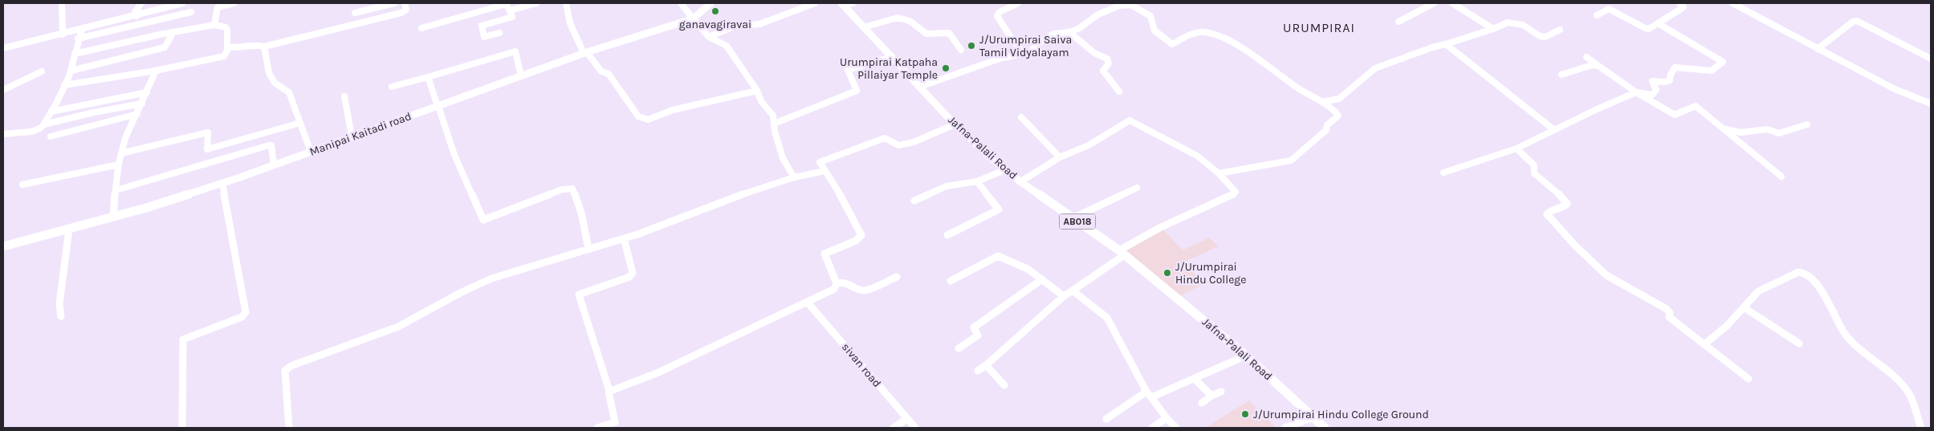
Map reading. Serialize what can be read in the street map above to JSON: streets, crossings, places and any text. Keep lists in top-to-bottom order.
{
  "streets": {
    "main road": ["Manipai Kaitadi road", "Jafna-Palali Road", "AB018"],
    "street": ["sivan road"]
  },
  "districts": ["URUMPIRAI"],
  "places": [
    "ganavagiravai",
    "J/Urumpirai Saiva Tamil Vidyalayam",
    "Urumpirai Katpaha Pillaiyar Temple",
    "J/Urumpirai Hindu College",
    "J/Urumpirai Hindu College Ground"
  ]
}
